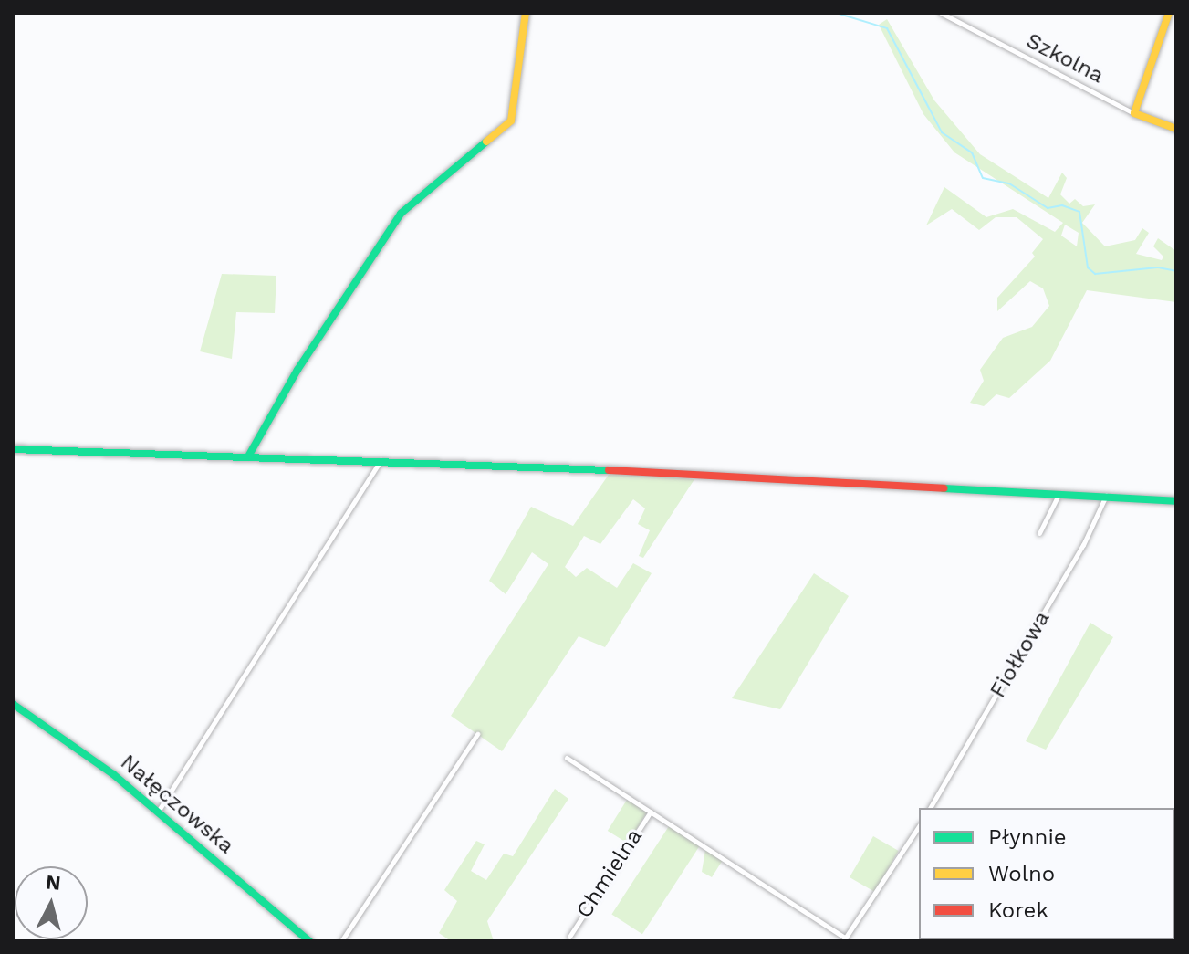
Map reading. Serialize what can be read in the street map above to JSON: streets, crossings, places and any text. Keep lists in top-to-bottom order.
{
  "streets": {
    "street": [
      "Szkolna",
      "Fiołkowa",
      "Nałęczowska",
      "Chmielna"
    ]
  },
  "legend": ["Płynnie", "Wolno", "Korek"],
  "north": "top"
}
